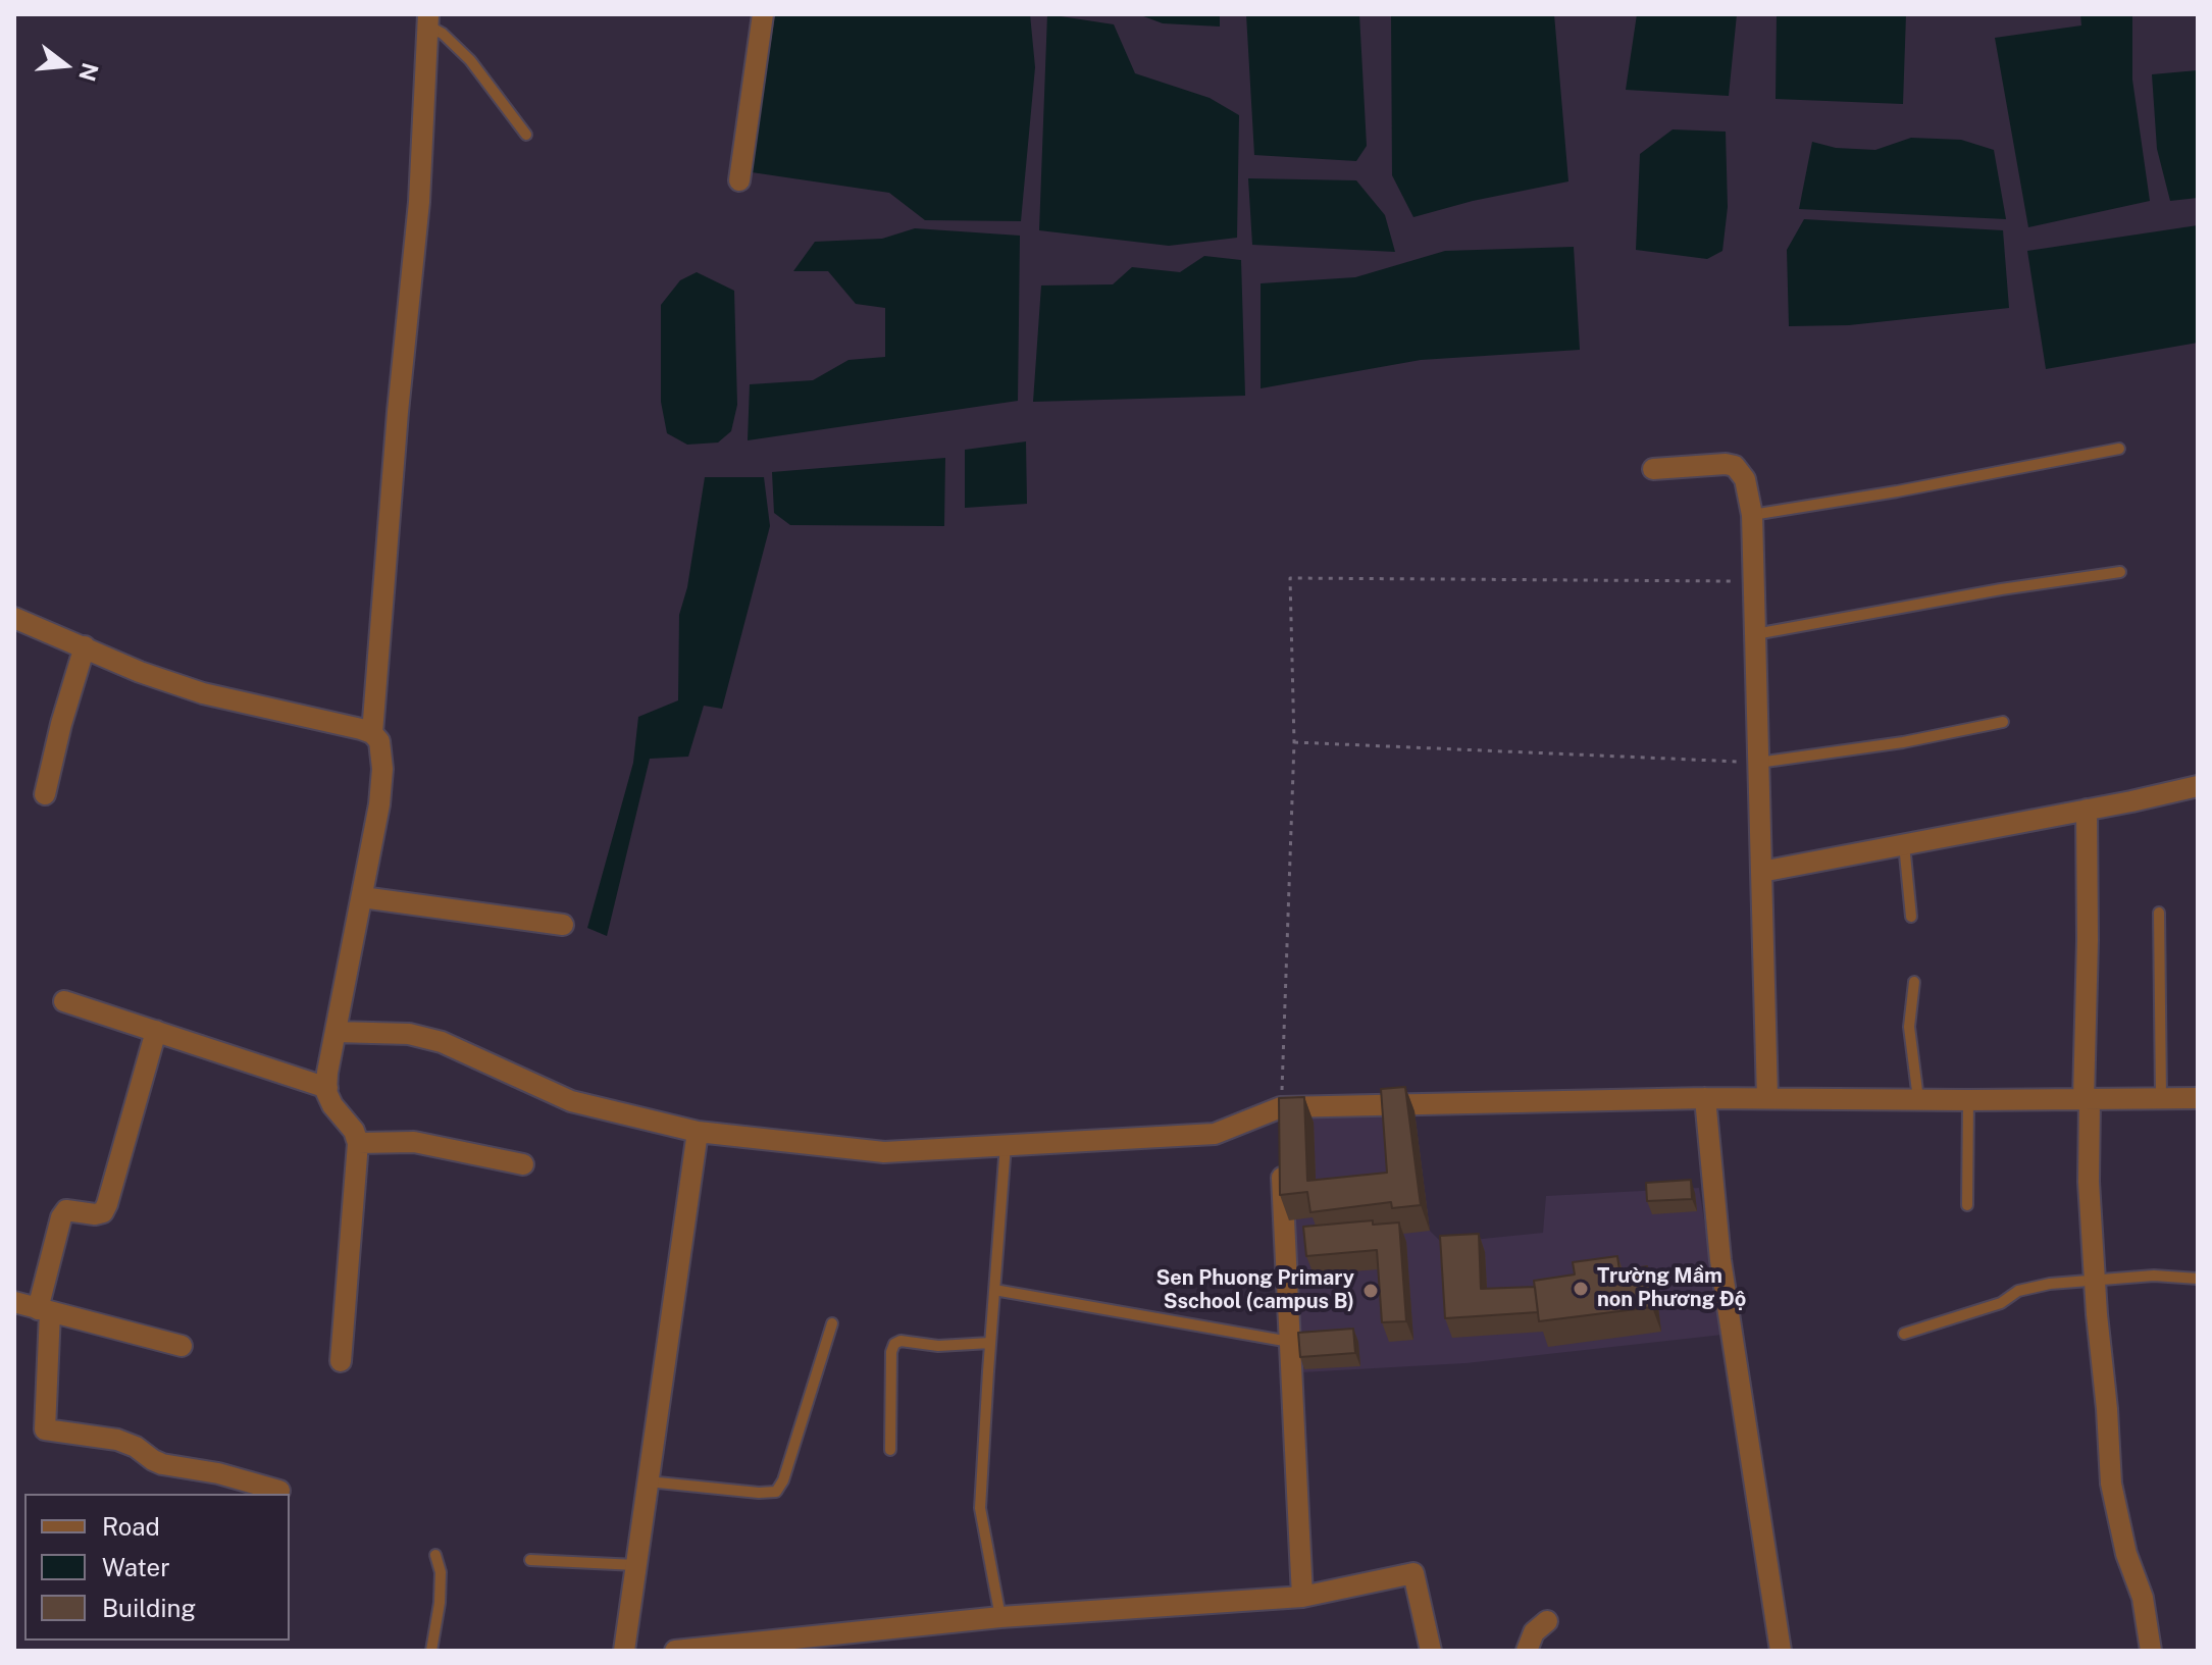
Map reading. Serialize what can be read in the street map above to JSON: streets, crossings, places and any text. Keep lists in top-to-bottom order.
{
  "places": ["Trường Mầm non Phương Độ", "Sen Phuong Primary Sschool (campus B)"],
  "legend": ["Road", "Water", "Building"],
  "north": "right"
}
